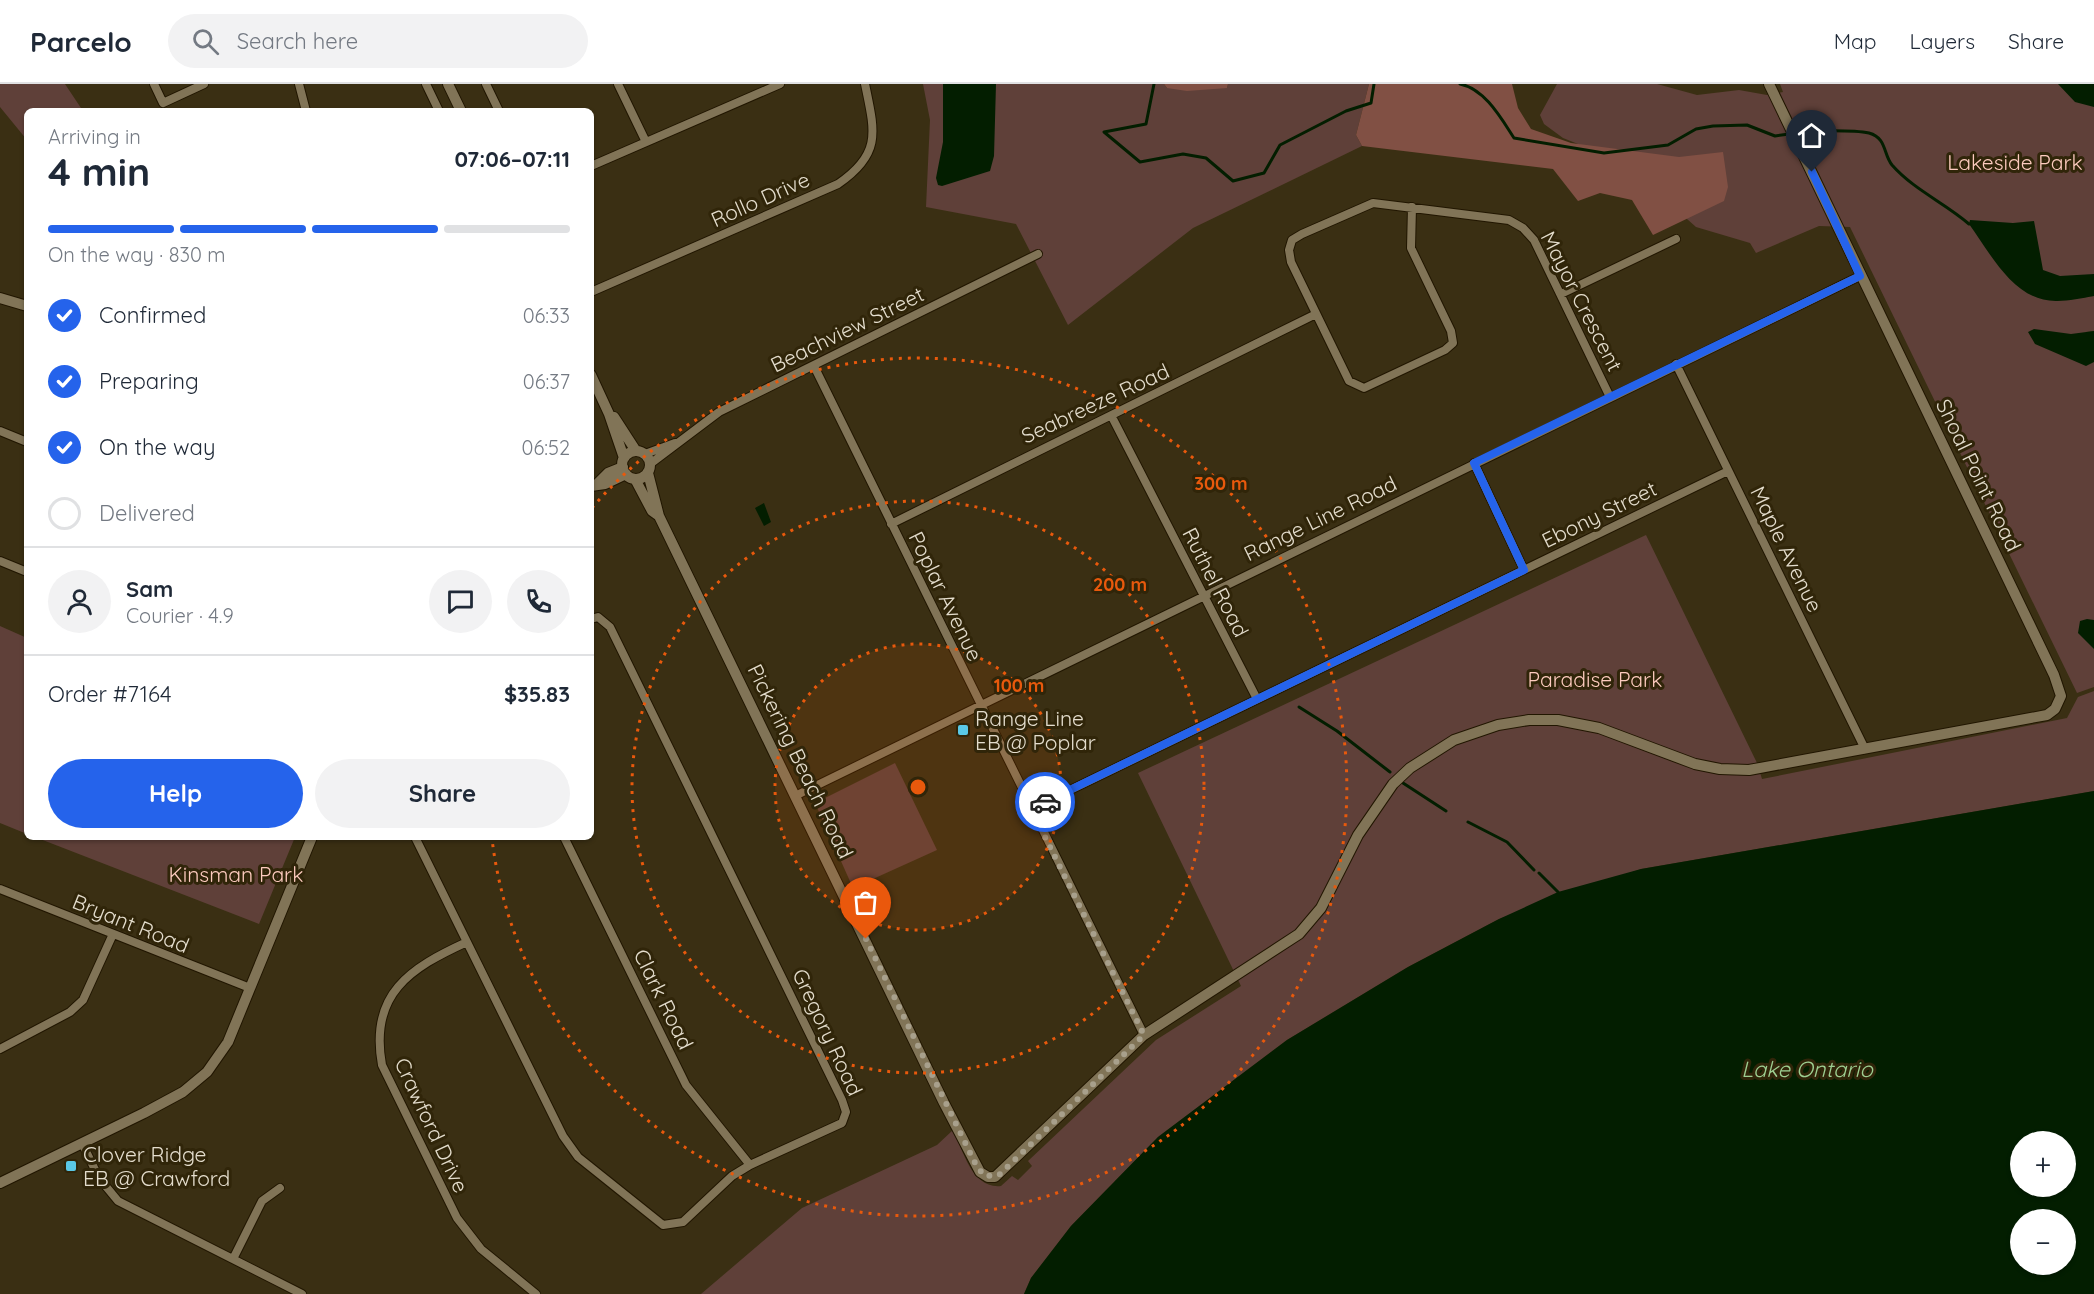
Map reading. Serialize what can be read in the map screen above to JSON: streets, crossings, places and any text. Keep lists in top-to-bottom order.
{
  "streets": {
    "street": [
      "Rollo Drive",
      "Mayor Crescent",
      "Beachview Street",
      "Seabreeze Road",
      "Shoal Point Road",
      "Ebony Street",
      "Range Line Road",
      "Maple Avenue",
      "Ruthel Road",
      "Poplar Avenue",
      "Pickering Beach Road",
      "Bryant Road",
      "Clark Road",
      "Gregory Road",
      "Crawford Drive"
    ]
  },
  "crossings": [
    ["Mayor Crescent", "Seabreeze Road"],
    ["Mayor Crescent", "Range Line Road"],
    ["Beachview Street", "Poplar Avenue"],
    ["Beachview Street", "Pickering Beach Road"],
    ["Seabreeze Road", "Ruthel Road"],
    ["Seabreeze Road", "Poplar Avenue"],
    ["Shoal Point Road", "Range Line Road"],
    ["Shoal Point Road", "Maple Avenue"],
    ["Ebony Street", "Maple Avenue"],
    ["Ebony Street", "Ruthel Road"],
    ["Ebony Street", "Poplar Avenue"],
    ["Range Line Road", "Maple Avenue"],
    ["Range Line Road", "Ruthel Road"],
    ["Range Line Road", "Poplar Avenue"],
    ["Range Line Road", "Pickering Beach Road"],
    ["Poplar Avenue", "Pickering Beach Road"],
    ["Clark Road", "Gregory Road"],
    ["Gregory Road", "Crawford Drive"]
  ],
  "water": ["Lake Ontario"],
  "parks": ["Lakeside Park", "Paradise Park", "Kinsman Park"],
  "places": {
    "transit": ["Range Line EB @ Poplar", "Clover Ridge EB @ Crawford"]
  },
  "page": {
    "header": "Parcelo",
    "search": "Search here",
    "nav": ["Map", "Layers", "Share"],
    "heading": ["4 min", "Arriving in", "07:06–07:11"],
    "panel": [
      "Sam",
      "Courier · 4.9",
      "Order #7164",
      "$35.83"
    ],
    "bar": "On the way · 830 m",
    "list": [
      ["Confirmed", "06:33"],
      ["Preparing", "06:37"],
      ["On the way", "06:52"],
      "Delivered"
    ],
    "buttons": ["Help", "Share"],
    "map_buttons": ["+", "−"]
  },
  "rings": ["300 m", "200 m", "100 m"]
}
